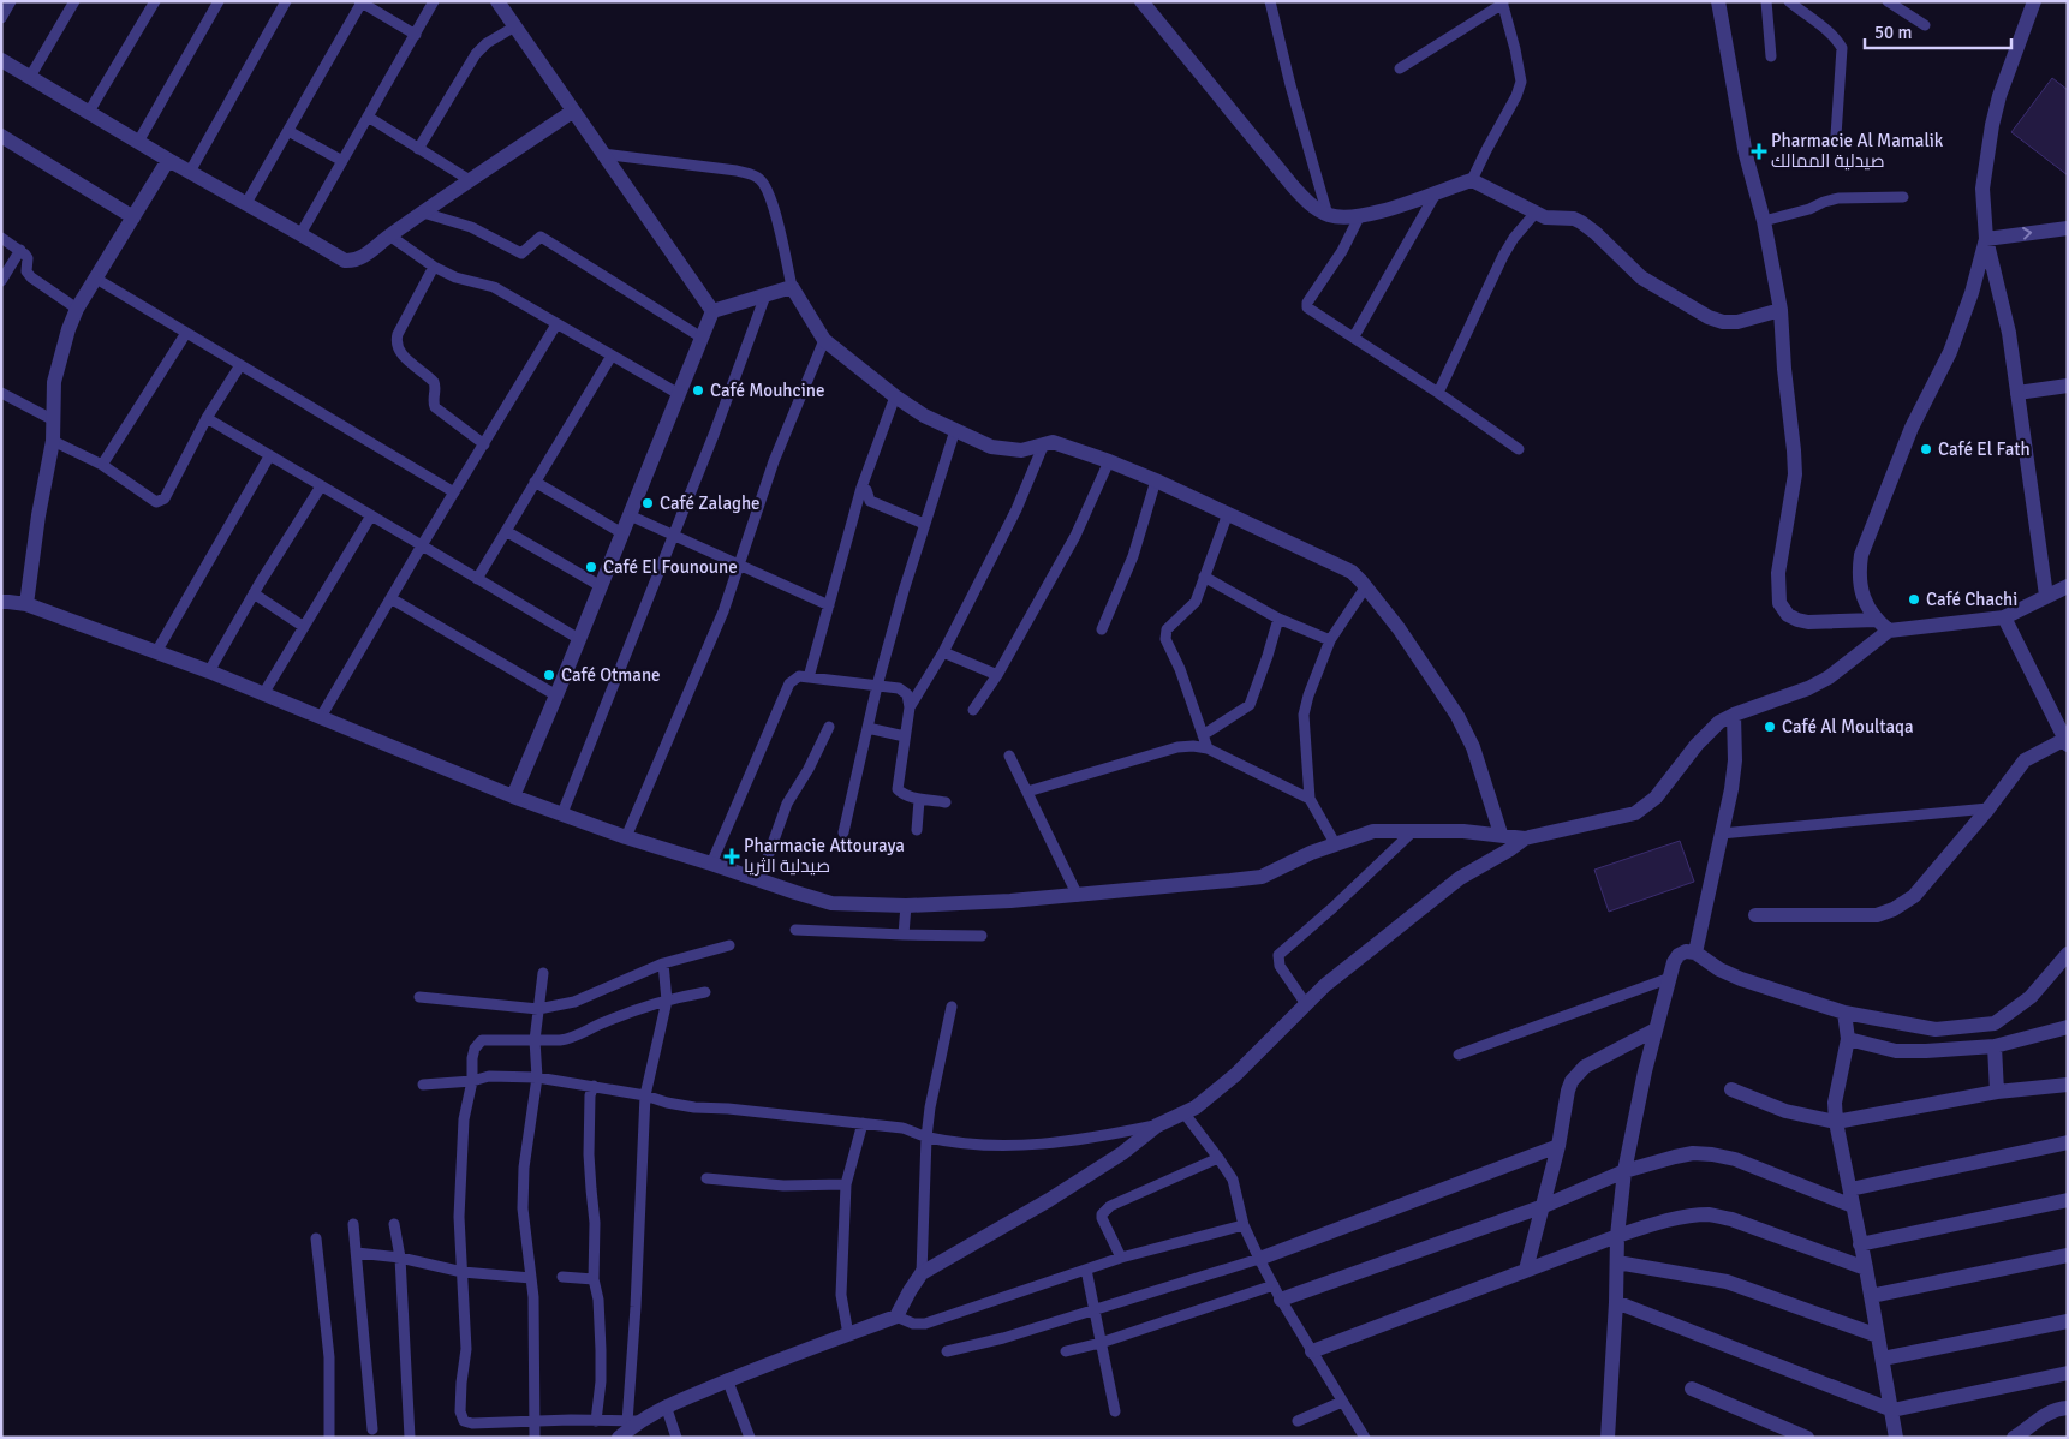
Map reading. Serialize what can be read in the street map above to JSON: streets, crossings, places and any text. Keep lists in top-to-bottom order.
{
  "places": {
    "health": ["Pharmacie Al Mamalik صيدلية الممالك", "Pharmacie Attouraya صيدلية الثريا"],
    "other": [
      "Café Mouhcine",
      "Café El Fath",
      "Café Zalaghe",
      "Café El Founoune",
      "Café Chachi",
      "Café Otmane",
      "Café Al Moultaqa"
    ]
  },
  "scale_bar": "50 m"
}
